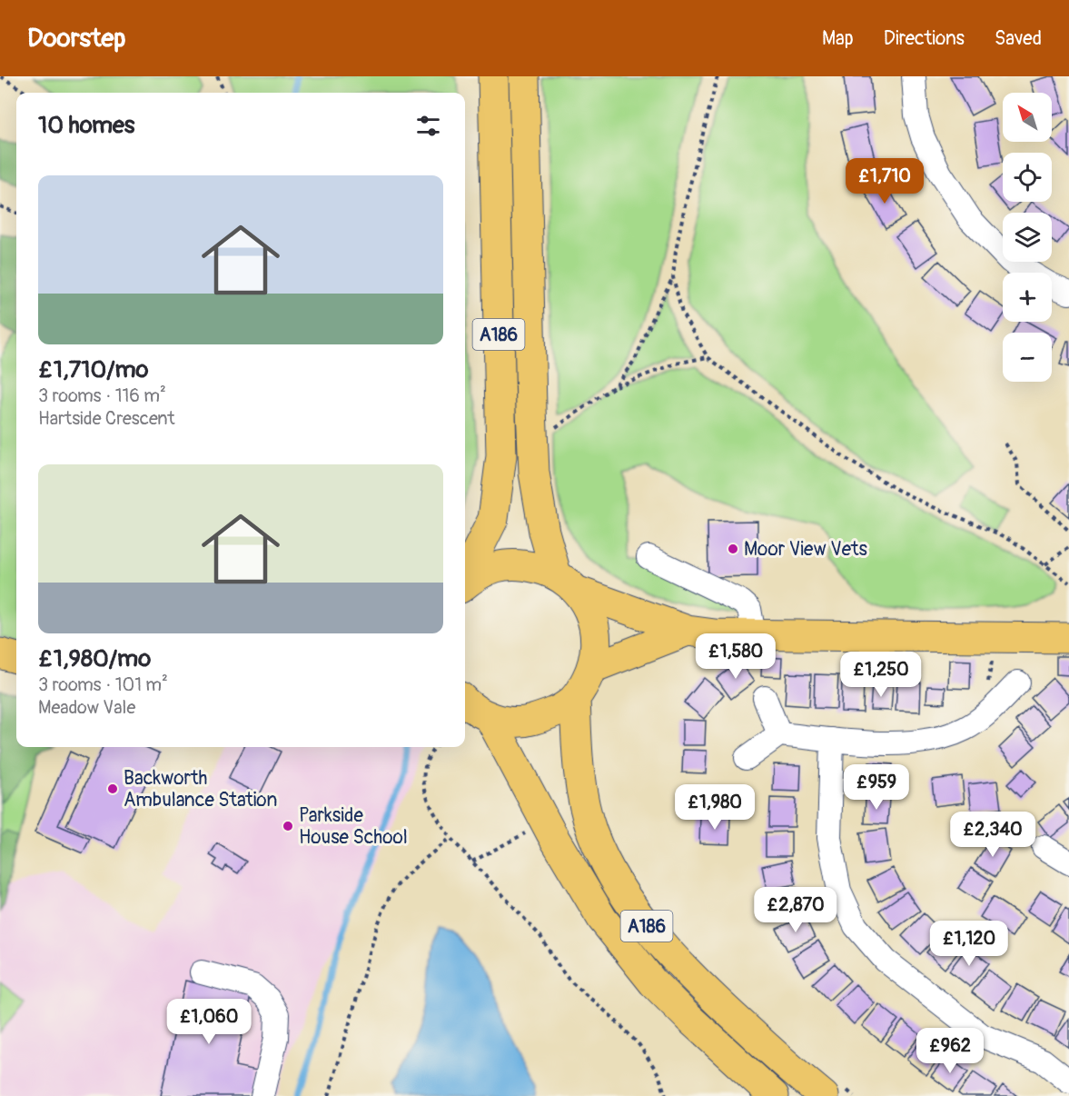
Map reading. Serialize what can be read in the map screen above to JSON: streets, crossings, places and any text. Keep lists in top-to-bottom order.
{
  "streets": {
    "main road": ["A186"]
  },
  "places": ["Moor View Vets", "Backworth Ambulance Station", "Parkside House School"],
  "north": "top left",
  "page": {
    "header": "Doorstep",
    "nav": ["Map", "Directions", "Saved"],
    "map_buttons": ["+", "−"],
    "heading": "10 homes",
    "price": [
      "£1,710",
      "£1,580",
      "£1,250",
      "£959",
      "£1,980",
      "£2,340",
      "£2,870",
      "£1,120",
      "£1,060",
      "£962"
    ],
    "list": [
      {
        "name": "£1,710/mo",
        "note": "3 rooms · 116 m² · Hartside Crescent"
      },
      {
        "name": "£1,980/mo",
        "note": "3 rooms · 101 m² · Meadow Vale"
      }
    ]
  }
}
